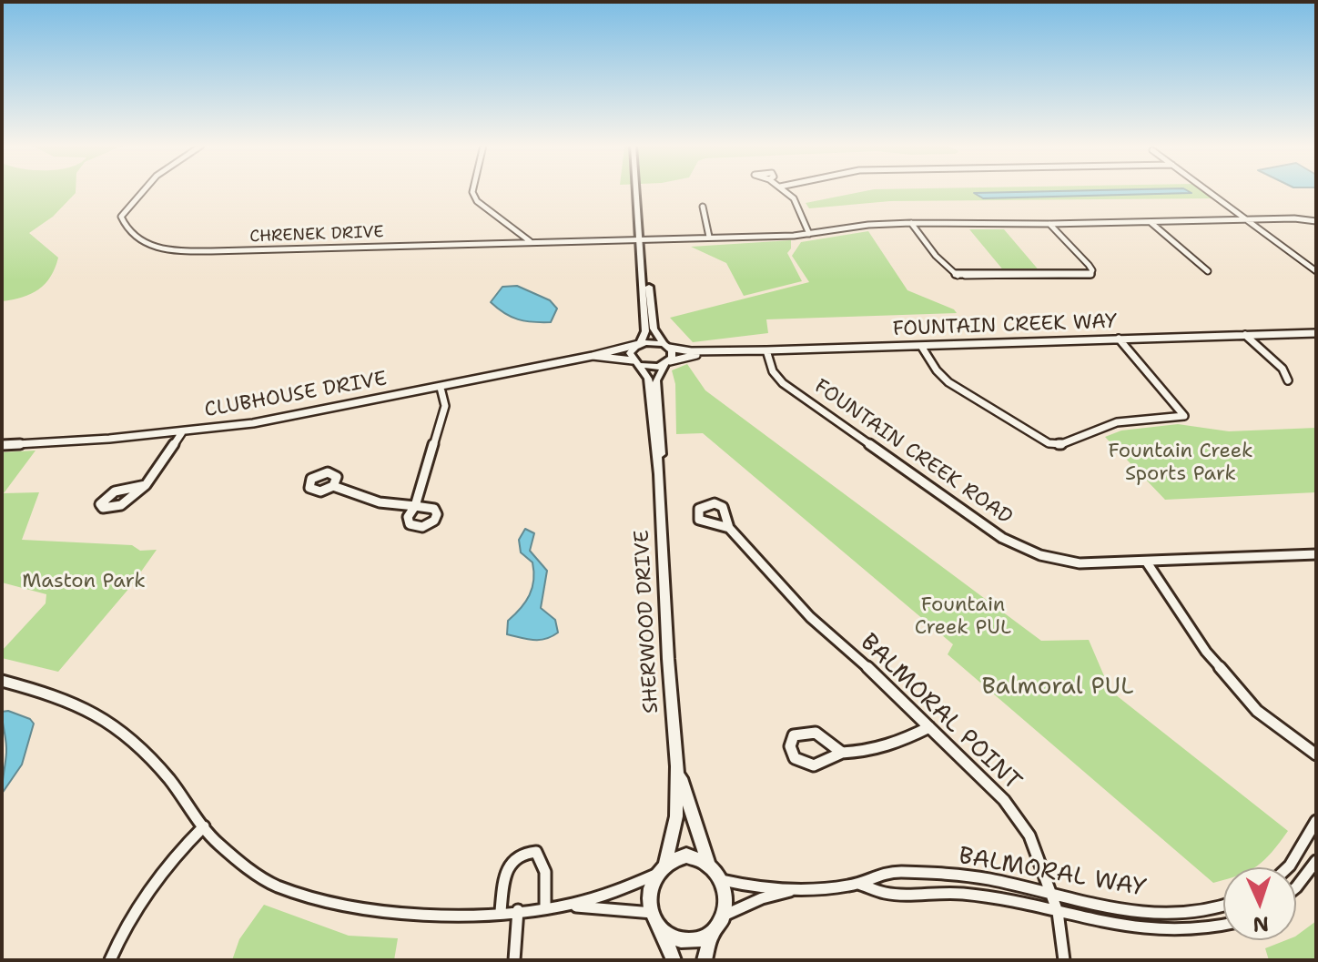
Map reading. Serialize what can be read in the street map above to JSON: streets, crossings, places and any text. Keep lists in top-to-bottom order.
{
  "streets": {
    "street": [
      "CHRENEK DRIVE",
      "FOUNTAIN CREEK WAY",
      "CLUBHOUSE DRIVE",
      "FOUNTAIN CREEK ROAD",
      "SHERWOOD DRIVE",
      "BALMORAL POINT",
      "BALMORAL WAY"
    ]
  },
  "crossings": [
    ["FOUNTAIN CREEK WAY", "FOUNTAIN CREEK ROAD"],
    ["FOUNTAIN CREEK WAY", "SHERWOOD DRIVE"],
    ["CLUBHOUSE DRIVE", "SHERWOOD DRIVE"],
    ["SHERWOOD DRIVE", "BALMORAL WAY"],
    ["BALMORAL POINT", "BALMORAL WAY"]
  ],
  "parks": [
    "Fountain Creek Sports Park",
    "Maston Park",
    "Fountain Creek PUL",
    "Balmoral PUL"
  ],
  "north": "bottom"
}
